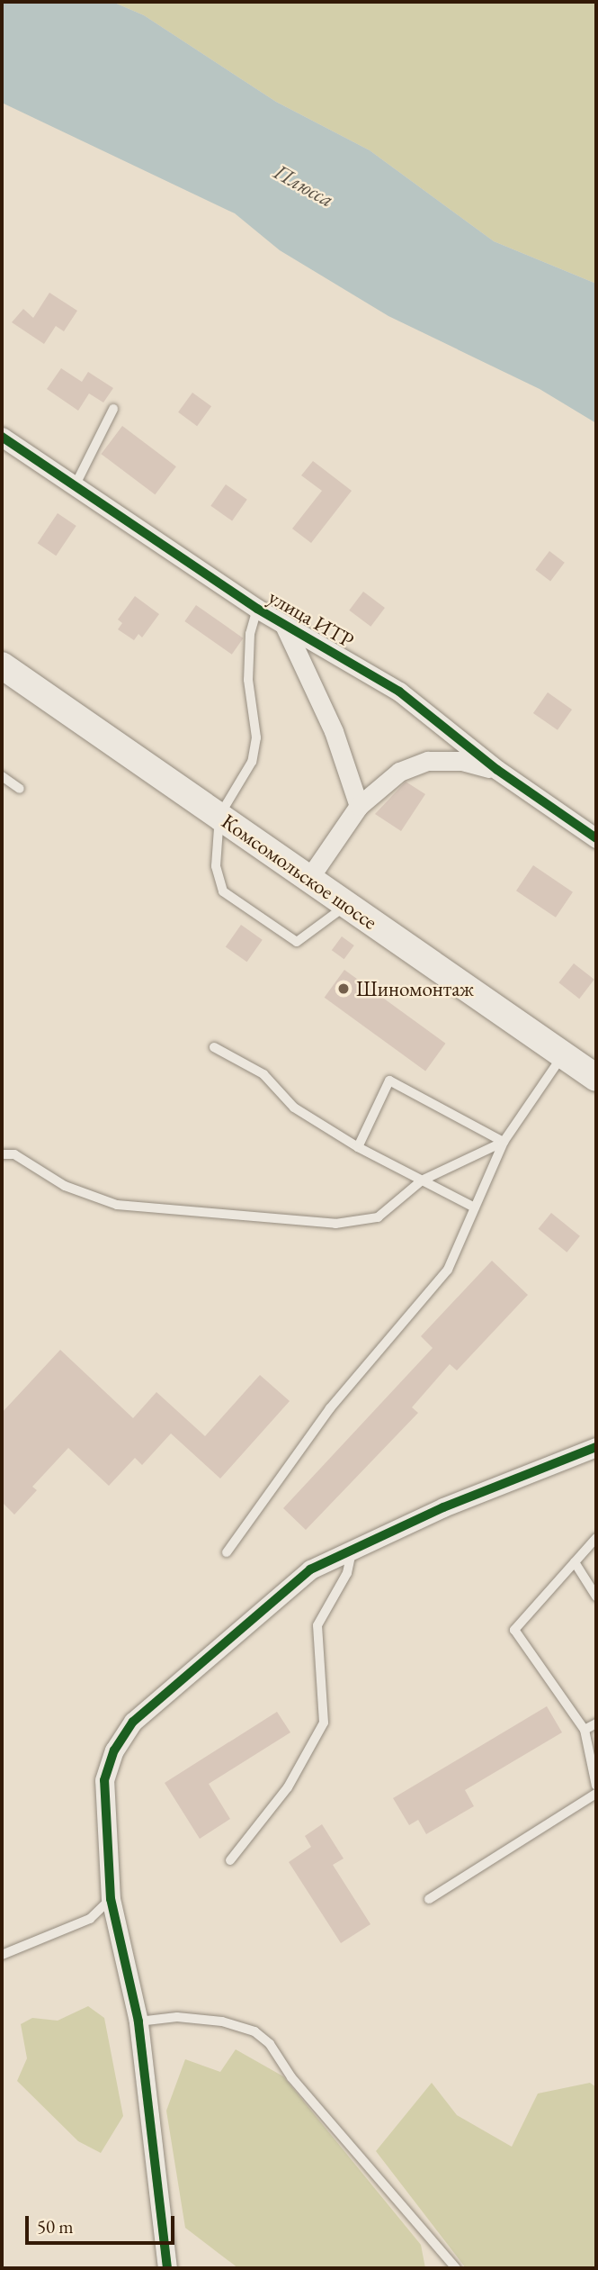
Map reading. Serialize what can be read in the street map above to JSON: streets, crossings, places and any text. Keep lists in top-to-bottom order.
{
  "streets": {
    "main road": ["Комсомольское шоссе"],
    "street": ["улица ИТР"]
  },
  "water": ["Плюсса"],
  "places": ["Шиномонтаж"],
  "scale_bar": "50 m"
}
